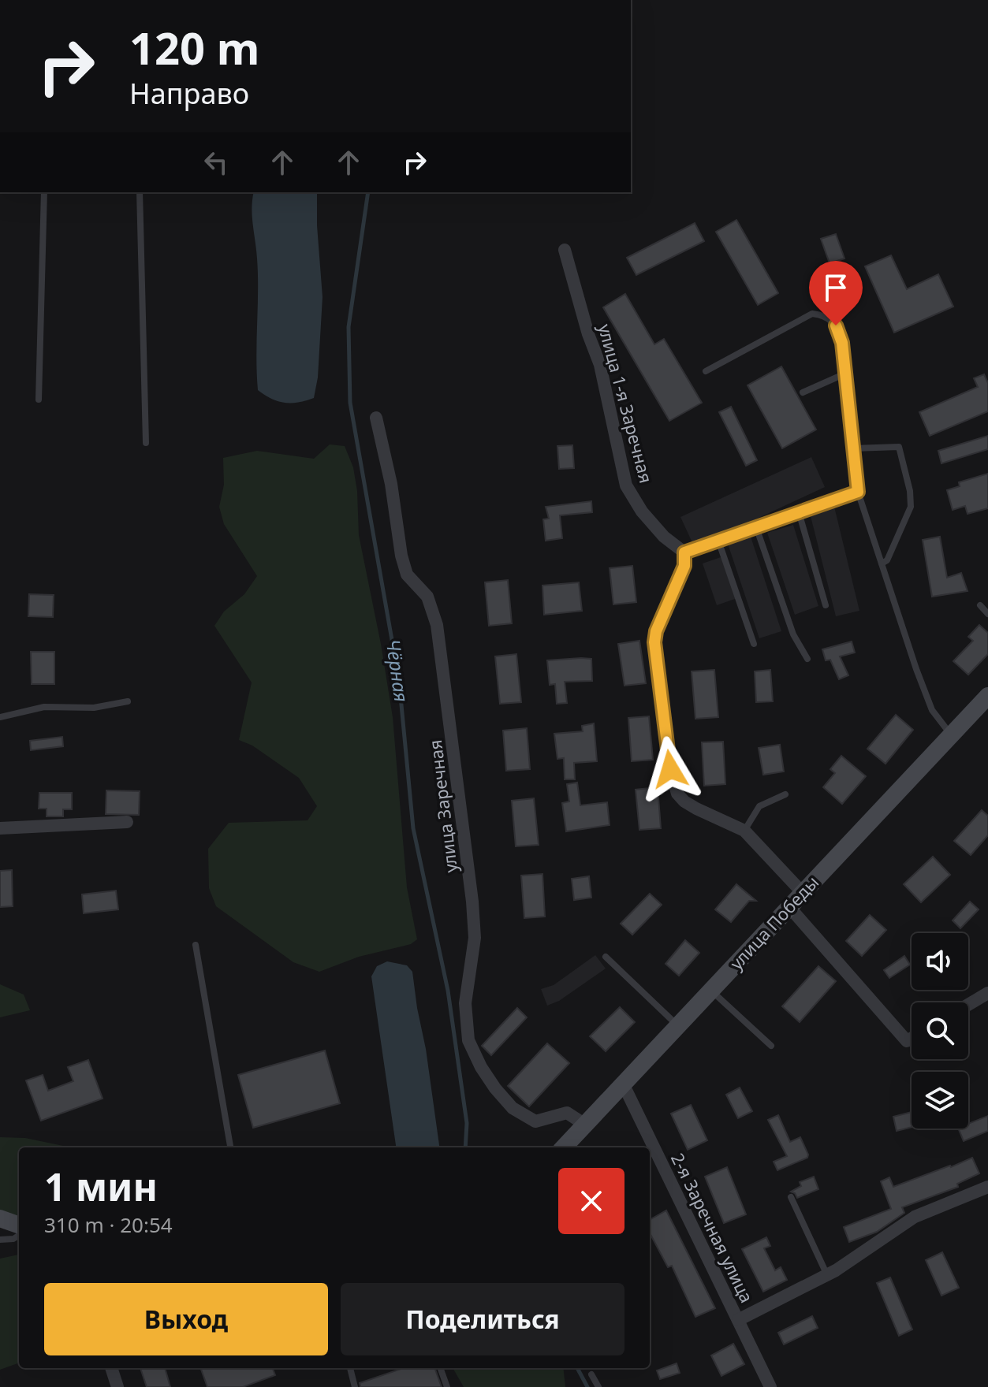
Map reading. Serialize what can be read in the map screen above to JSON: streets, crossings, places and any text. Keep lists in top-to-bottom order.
{
  "streets": {
    "street": [
      "улица 1-я Заречная",
      "улица Заречная",
      "улица Победы",
      "2-я Заречная улица"
    ]
  },
  "crossings": [
    ["улица Заречная", "улица Победы"],
    ["улица Победы", "2-я Заречная улица"]
  ],
  "water": ["Чёрная"],
  "page": {
    "turn": ["120 m", "Направо"],
    "heading": ["1 мин", "310 m · 20:54"],
    "buttons": ["Выход", "Поделиться"]
  }
}
